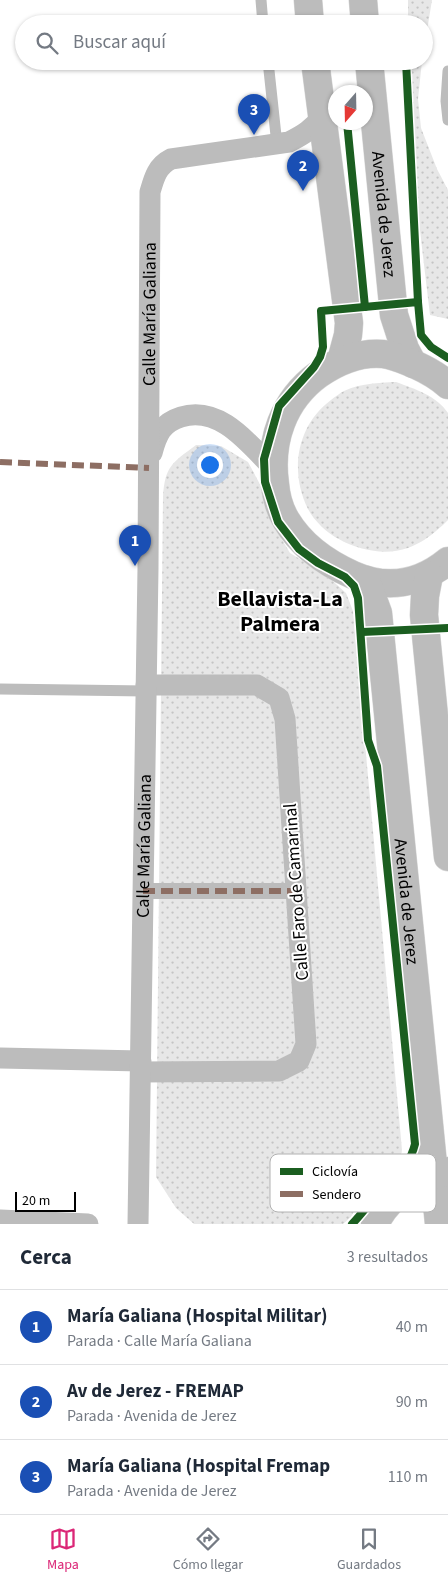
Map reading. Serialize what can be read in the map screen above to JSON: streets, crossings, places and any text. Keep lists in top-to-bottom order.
{
  "streets": {
    "main road": ["Avenida de Jerez"],
    "street": ["Calle María Galiana", "Calle Faro de Camarinal"]
  },
  "crossings": [
    ["Calle María Galiana", "Calle Faro de Camarinal"]
  ],
  "districts": ["Bellavista-La Palmera"],
  "legend": ["Ciclovía", "Sendero"],
  "scale_bar": "20 m",
  "north": "bottom",
  "page": {
    "search": "Buscar aquí",
    "pins": ["3", "2", "1"],
    "scale": "20 m",
    "heading": ["Cerca", "3 resultados"],
    "list": [
      {
        "mark": "1",
        "name": "María Galiana (Hospital Militar)",
        "note": "Parada · Calle María Galiana",
        "value": "40 m"
      },
      {
        "mark": "2",
        "name": "Av de Jerez - FREMAP",
        "note": "Parada · Avenida de Jerez",
        "value": "90 m"
      },
      {
        "mark": "3",
        "name": "María Galiana (Hospital Fremap",
        "note": "Parada · Avenida de Jerez",
        "value": "110 m"
      }
    ],
    "nav": ["Mapa", "Cómo llegar", "Guardados"]
  }
}
